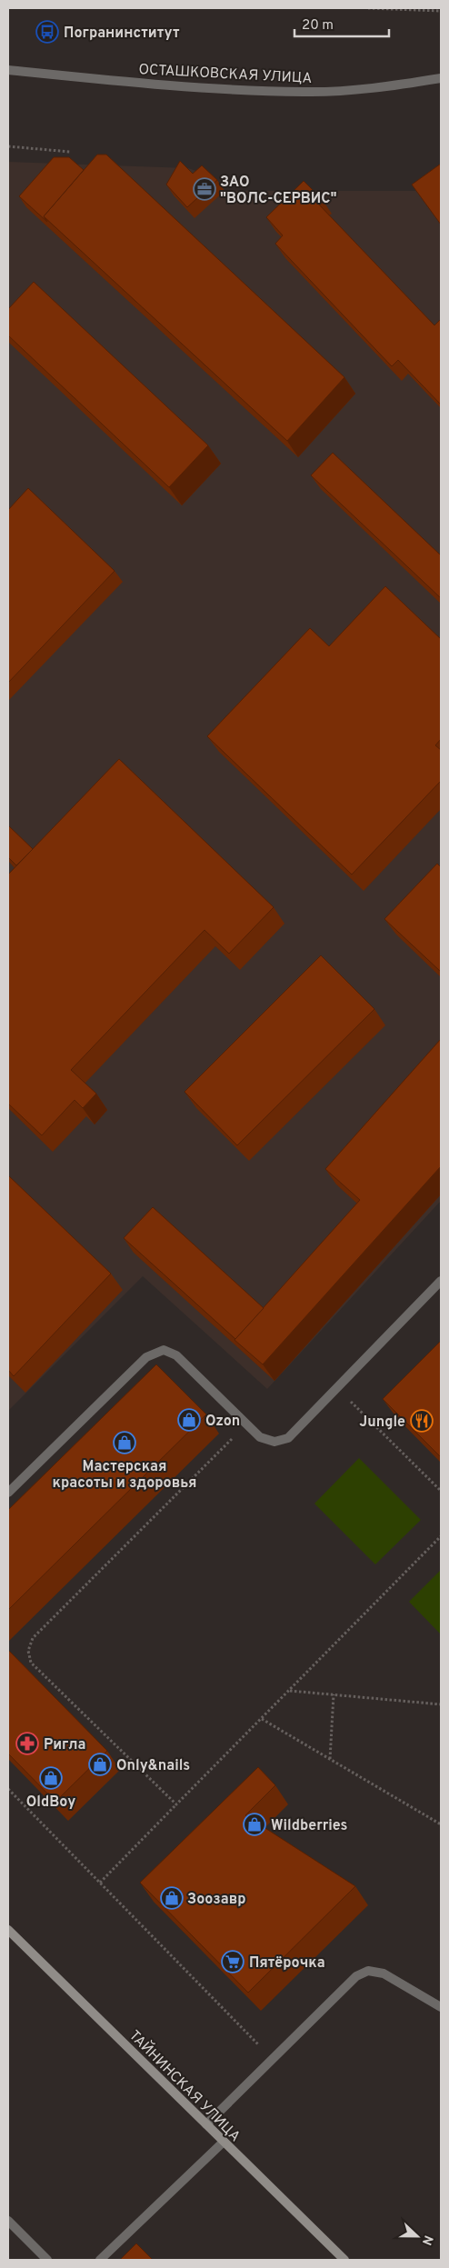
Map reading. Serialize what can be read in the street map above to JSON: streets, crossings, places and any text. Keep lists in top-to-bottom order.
{
  "streets": {
    "main road": ["ТАЙНИНСКАЯ УЛИЦА"],
    "street": ["ОСТАШКОВСКАЯ УЛИЦА"]
  },
  "places": {
    "bus stop": ["Погранинститут"],
    "office": ["ЗАО \"ВОЛС-СЕРВИС\""],
    "shop": [
      "Ozon",
      "Мастерская красоты и здоровья",
      "Only&nails",
      "OldBoy",
      "Wildberries",
      "Зоозавр"
    ],
    "restaurant": ["Jungle"],
    "pharmacy": ["Ригла"],
    "supermarket": ["Пятёрочка"]
  },
  "scale_bar": "20 m",
  "north": "right"
}
